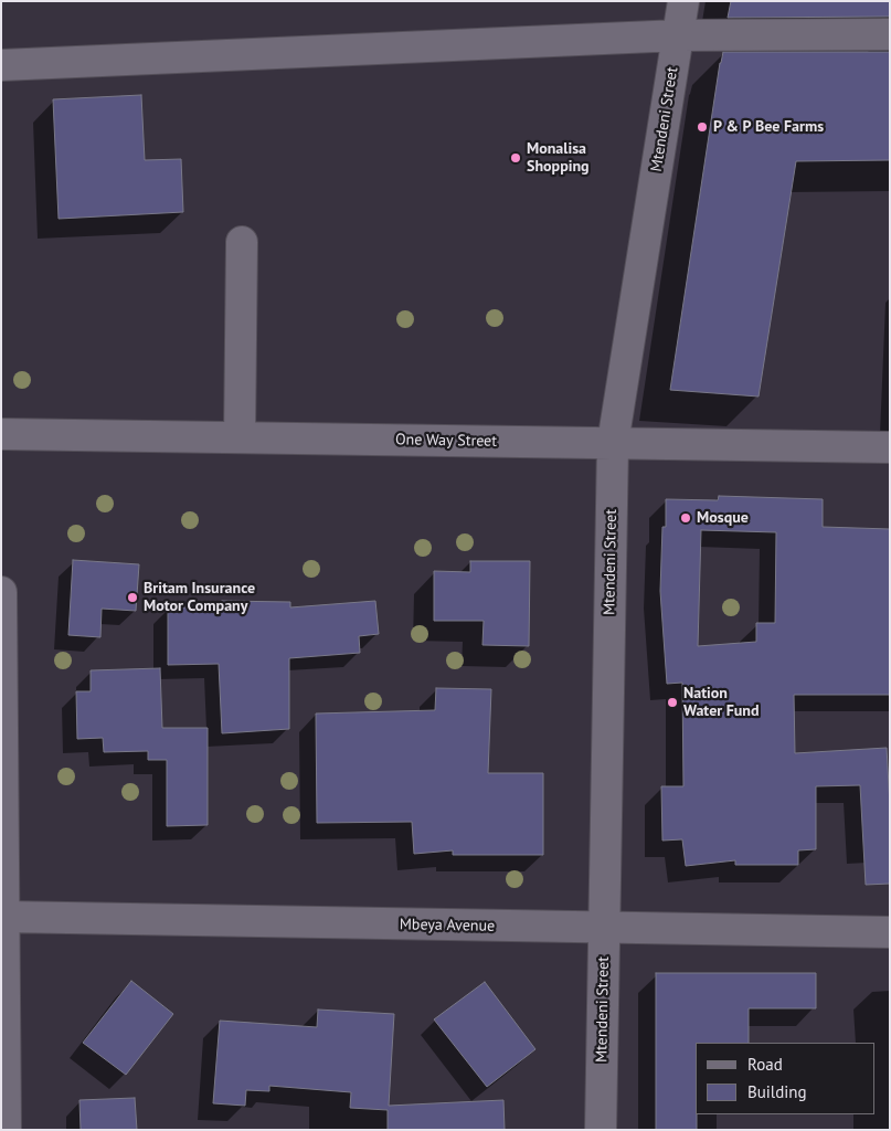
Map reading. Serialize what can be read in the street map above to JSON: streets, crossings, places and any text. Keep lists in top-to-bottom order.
{
  "streets": {
    "street": ["Mtendeni Street", "One Way Street", "Mbeya Avenue"]
  },
  "crossings": [
    ["Mtendeni Street", "One Way Street"],
    ["Mtendeni Street", "Mbeya Avenue"]
  ],
  "places": [
    "P & P Bee Farms",
    "Monalisa Shopping",
    "Mosque",
    "Britam Insurance Motor Company",
    "Nation Water Fund"
  ],
  "legend": ["Road", "Building"]
}
